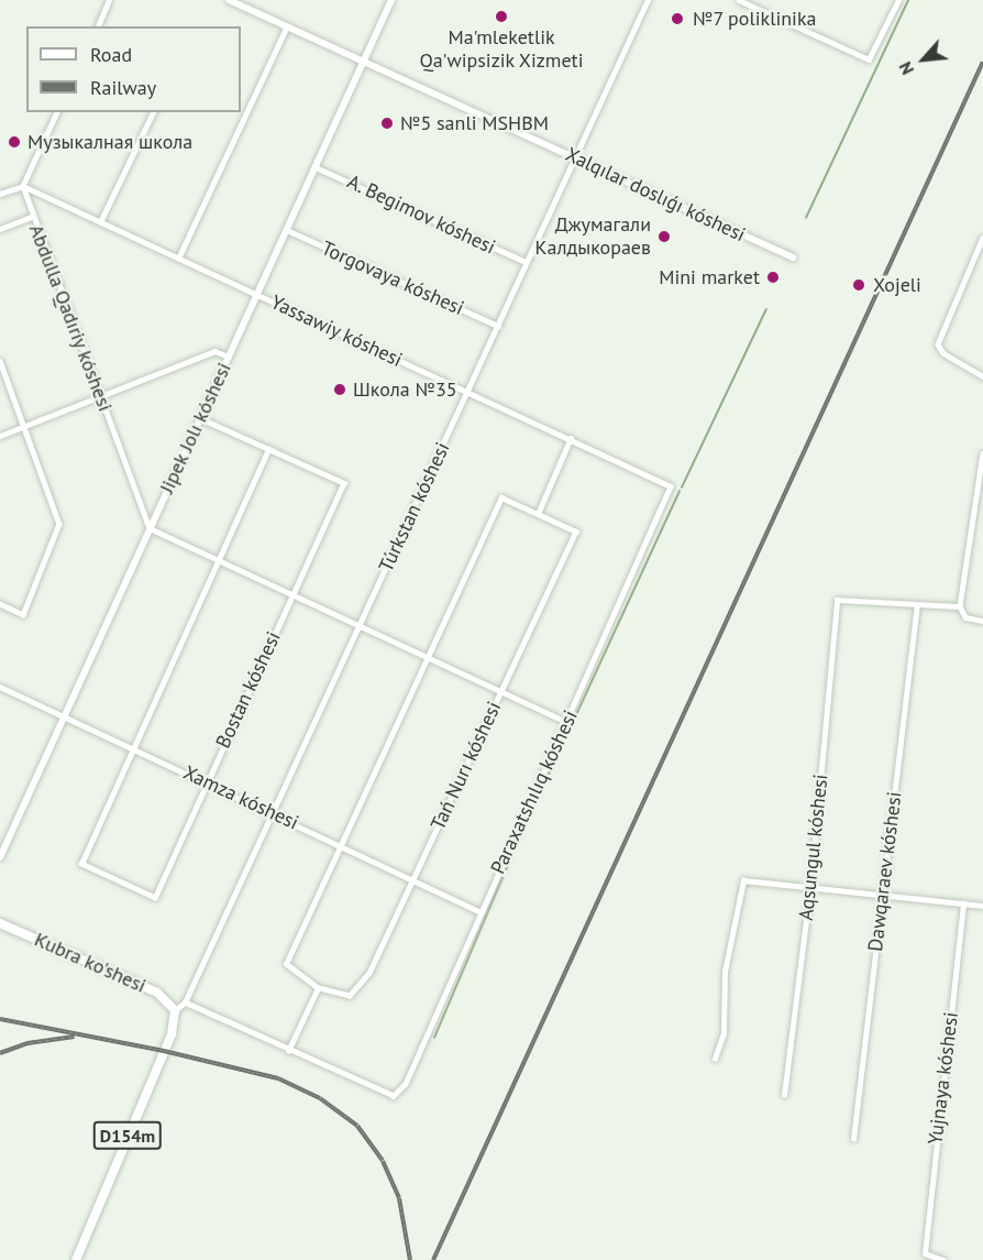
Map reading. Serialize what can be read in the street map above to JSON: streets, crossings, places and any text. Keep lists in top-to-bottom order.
{
  "streets": {
    "main road": ["Kubra ko'shesi", "D154m"],
    "street": [
      "Xalqılar doslıǵı kóshesi",
      "A. Begimov kóshesi",
      "Torgovaya kóshesi",
      "Abdulla Qadıriy kóshesi",
      "Yassawiy kóshesi",
      "Jipek Jolı kóshesi",
      "Túrkstan kóshesi",
      "Bostan kóshesi",
      "Tań Nurı kóshesi",
      "Paraxatshılıq kóshesi",
      "Xamza kóshesi",
      "Aqsungul kóshesi",
      "Dawqaraev kóshesi",
      "Yujnaya kóshesi"
    ]
  },
  "crossings": [
    ["Xalqılar doslıǵı kóshesi", "Jipek Jolı kóshesi"],
    ["Xalqılar doslıǵı kóshesi", "Túrkstan kóshesi"],
    ["A. Begimov kóshesi", "Jipek Jolı kóshesi"],
    ["A. Begimov kóshesi", "Túrkstan kóshesi"],
    ["Torgovaya kóshesi", "Jipek Jolı kóshesi"],
    ["Torgovaya kóshesi", "Túrkstan kóshesi"],
    ["Abdulla Qadıriy kóshesi", "Yassawiy kóshesi"],
    ["Abdulla Qadıriy kóshesi", "Jipek Jolı kóshesi"],
    ["Yassawiy kóshesi", "Jipek Jolı kóshesi"],
    ["Yassawiy kóshesi", "Túrkstan kóshesi"],
    ["Yassawiy kóshesi", "Paraxatshılıq kóshesi"],
    ["Jipek Jolı kóshesi", "Xamza kóshesi"],
    ["Túrkstan kóshesi", "Xamza kóshesi"],
    ["Túrkstan kóshesi", "Kubra ko'shesi"],
    ["Túrkstan kóshesi", "D154m"],
    ["Bostan kóshesi", "Xamza kóshesi"],
    ["Tań Nurı kóshesi", "Xamza kóshesi"],
    ["Paraxatshılıq kóshesi", "Xamza kóshesi"],
    ["Aqsungul kóshesi", "Dawqaraev kóshesi"],
    ["Kubra ko'shesi", "D154m"]
  ],
  "places": [
    "Ma'mleketlik Qa'wipsizik Xizmeti",
    "№7 poliklinika",
    "№5 sanli MSHBM",
    "Музыкалная школа",
    "Джумагали Калдыкораев",
    "Mini market",
    "Xojeli",
    "Школа №35"
  ],
  "legend": ["Road", "Railway"],
  "north": "bottom left"
}
